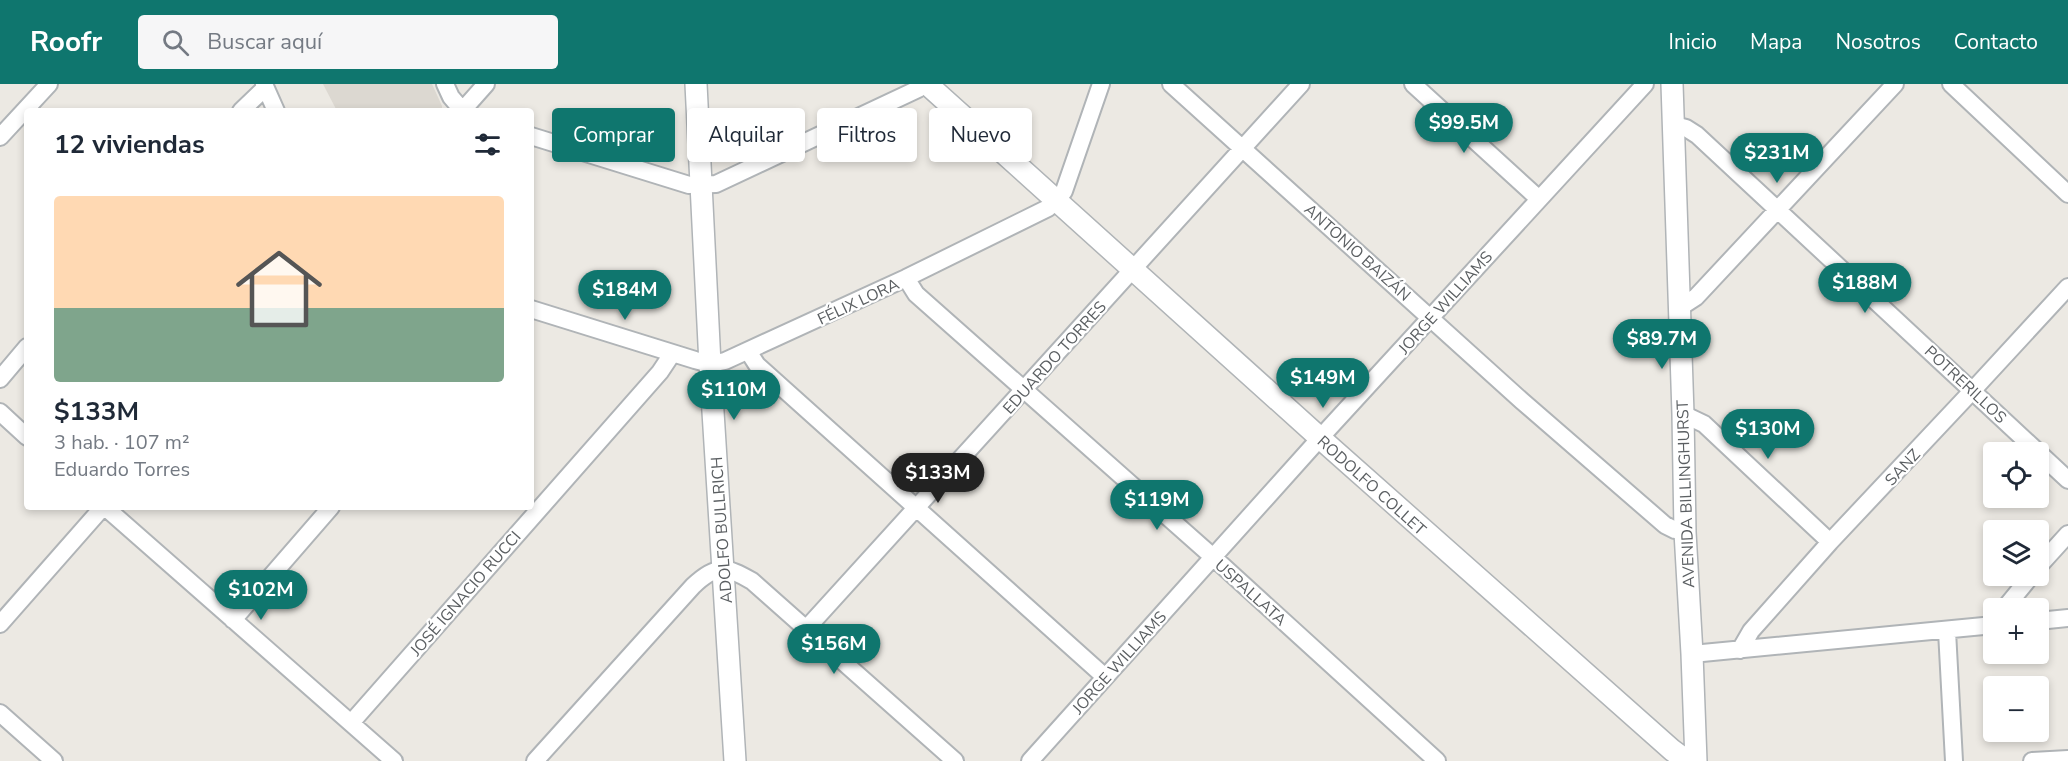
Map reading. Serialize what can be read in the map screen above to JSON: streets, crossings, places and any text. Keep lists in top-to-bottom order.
{
  "streets": {
    "street": [
      "ANTONIO BAIZÁN",
      "FÉLIX LORA",
      "JORGE WILLIAMS",
      "EDUARDO TORRES",
      "POTRERILLOS",
      "SANZ",
      "RODOLFO COLLET",
      "AVENIDA BILLINGHURST",
      "ADOLFO BULLRICH",
      "USPALLATA",
      "JOSÉ IGNACIO RUCCI"
    ]
  },
  "crossings": [
    ["ANTONIO BAIZÁN", "JORGE WILLIAMS"],
    ["ANTONIO BAIZÁN", "EDUARDO TORRES"],
    ["ANTONIO BAIZÁN", "AVENIDA BILLINGHURST"],
    ["FÉLIX LORA", "RODOLFO COLLET"],
    ["FÉLIX LORA", "ADOLFO BULLRICH"],
    ["FÉLIX LORA", "USPALLATA"],
    ["JORGE WILLIAMS", "RODOLFO COLLET"],
    ["JORGE WILLIAMS", "USPALLATA"],
    ["EDUARDO TORRES", "RODOLFO COLLET"],
    ["EDUARDO TORRES", "USPALLATA"],
    ["POTRERILLOS", "SANZ"],
    ["POTRERILLOS", "AVENIDA BILLINGHURST"]
  ],
  "page": {
    "header": "Roofr",
    "search": "Buscar aquí",
    "nav": [
      "Inicio",
      "Mapa",
      "Nosotros",
      "Contacto"
    ],
    "price": [
      "$99.5M",
      "$231M",
      "$188M",
      "$184M",
      "$89.7M",
      "$149M",
      "$110M",
      "$130M",
      "$133M",
      "$119M",
      "$102M",
      "$156M"
    ],
    "chip": [
      "Comprar",
      "Alquilar",
      "Filtros",
      "Nuevo"
    ],
    "heading": "12 viviendas",
    "list": [
      {
        "name": "$133M",
        "note": "3 hab. · 107 m² · Eduardo Torres"
      }
    ],
    "map_buttons": ["+", "−"]
  }
}
